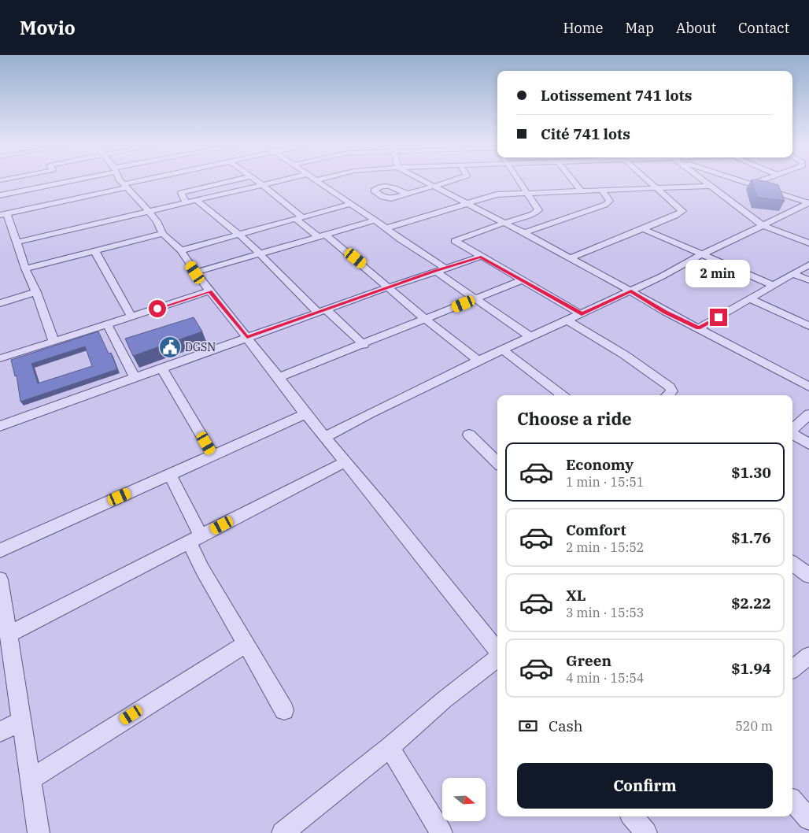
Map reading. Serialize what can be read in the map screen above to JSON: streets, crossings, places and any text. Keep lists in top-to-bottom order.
{
  "places": {
    "public building": ["DGSN"]
  },
  "north": "right",
  "page": {
    "header": "Movio",
    "nav": [
      "Home",
      "Map",
      "About",
      "Contact"
    ],
    "banner": ["Lotissement 741 lots", "Cité 741 lots"],
    "bubble": "2 min",
    "heading": "Choose a ride",
    "list": [
      {
        "name": "Economy",
        "note": "1 min · 15:51",
        "value": "$1.30"
      },
      {
        "name": "Comfort",
        "note": "2 min · 15:52",
        "value": "$1.76"
      },
      {
        "name": "XL",
        "note": "3 min · 15:53",
        "value": "$2.22"
      },
      {
        "name": "Green",
        "note": "4 min · 15:54",
        "value": "$1.94"
      }
    ],
    "pay": ["Cash", "520 m"],
    "buttons": "Confirm"
  }
}
